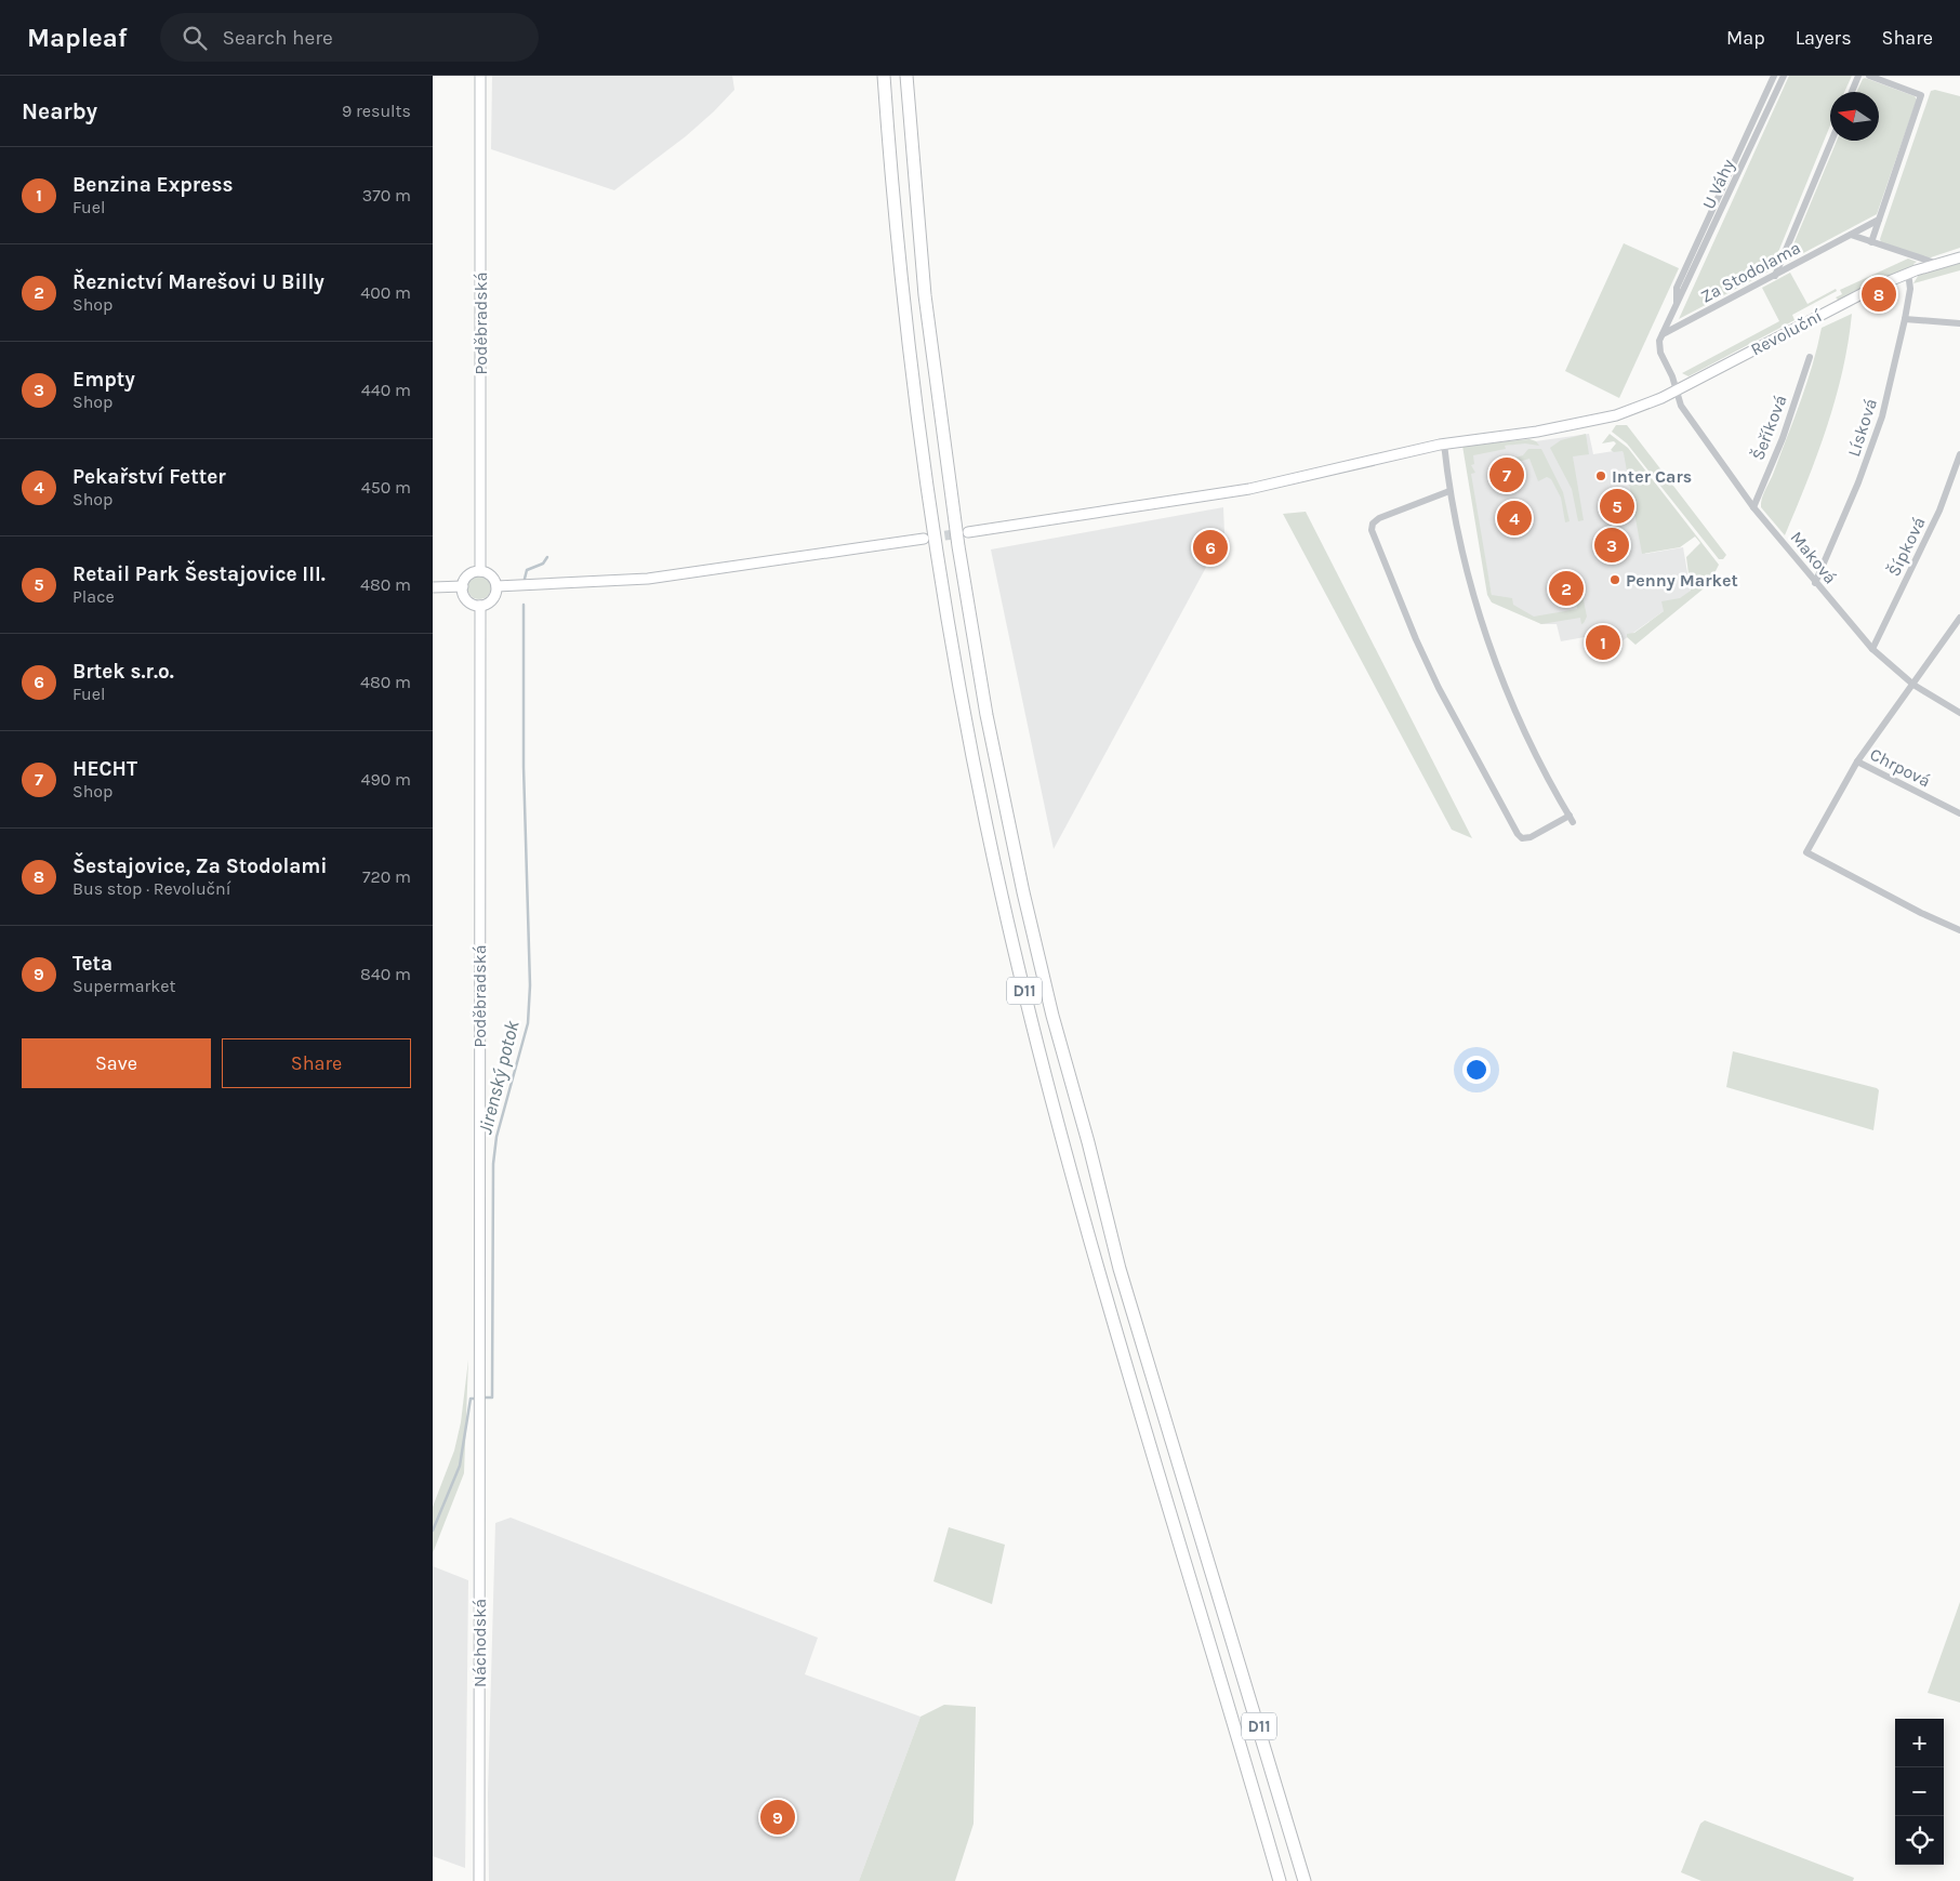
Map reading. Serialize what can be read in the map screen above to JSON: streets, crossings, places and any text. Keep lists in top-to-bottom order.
{
  "streets": {
    "highway": ["D11"],
    "main road": ["Poděbradská", "Revoluční", "Náchodská"],
    "street": [
      "U Váhy",
      "Za Stodolama",
      "Šeříková",
      "Lísková",
      "Šípková",
      "Maková",
      "Chrpová"
    ]
  },
  "crossings": [
    ["U Váhy", "Za Stodolama"],
    ["U Váhy", "Revoluční"],
    ["U Váhy", "Maková"],
    ["Poděbradská", "Náchodská"],
    ["Revoluční", "Lísková"],
    ["Revoluční", "Maková"],
    ["Šeříková", "Maková"],
    ["Lísková", "Maková"],
    ["Šípková", "Maková"]
  ],
  "water": ["Jirenský potok"],
  "places": ["Inter Cars", "Penny Market"],
  "north": "left",
  "page": {
    "header": "Mapleaf",
    "search": "Search here",
    "nav": ["Map", "Layers", "Share"],
    "heading": ["Nearby", "9 results"],
    "list": [
      {
        "mark": "1",
        "name": "Benzina Express",
        "note": "Fuel",
        "value": "370 m"
      },
      {
        "mark": "2",
        "name": "Řeznictví Marešovi U Billy",
        "note": "Shop",
        "value": "400 m"
      },
      {
        "mark": "3",
        "name": "Empty",
        "note": "Shop",
        "value": "440 m"
      },
      {
        "mark": "4",
        "name": "Pekařství Fetter",
        "note": "Shop",
        "value": "450 m"
      },
      {
        "mark": "5",
        "name": "Retail Park Šestajovice III.",
        "note": "Place",
        "value": "480 m"
      },
      {
        "mark": "6",
        "name": "Brtek s.r.o.",
        "note": "Fuel",
        "value": "480 m"
      },
      {
        "mark": "7",
        "name": "HECHT",
        "note": "Shop",
        "value": "490 m"
      },
      {
        "mark": "8",
        "name": "Šestajovice, Za Stodolami",
        "note": "Bus stop · Revoluční",
        "value": "720 m"
      },
      {
        "mark": "9",
        "name": "Teta",
        "note": "Supermarket",
        "value": "840 m"
      }
    ],
    "pins": [
      "8",
      "7",
      "5",
      "4",
      "3",
      "6",
      "2",
      "1",
      "9"
    ],
    "buttons": ["Save", "Share"],
    "map_buttons": ["+", "−"]
  }
}
